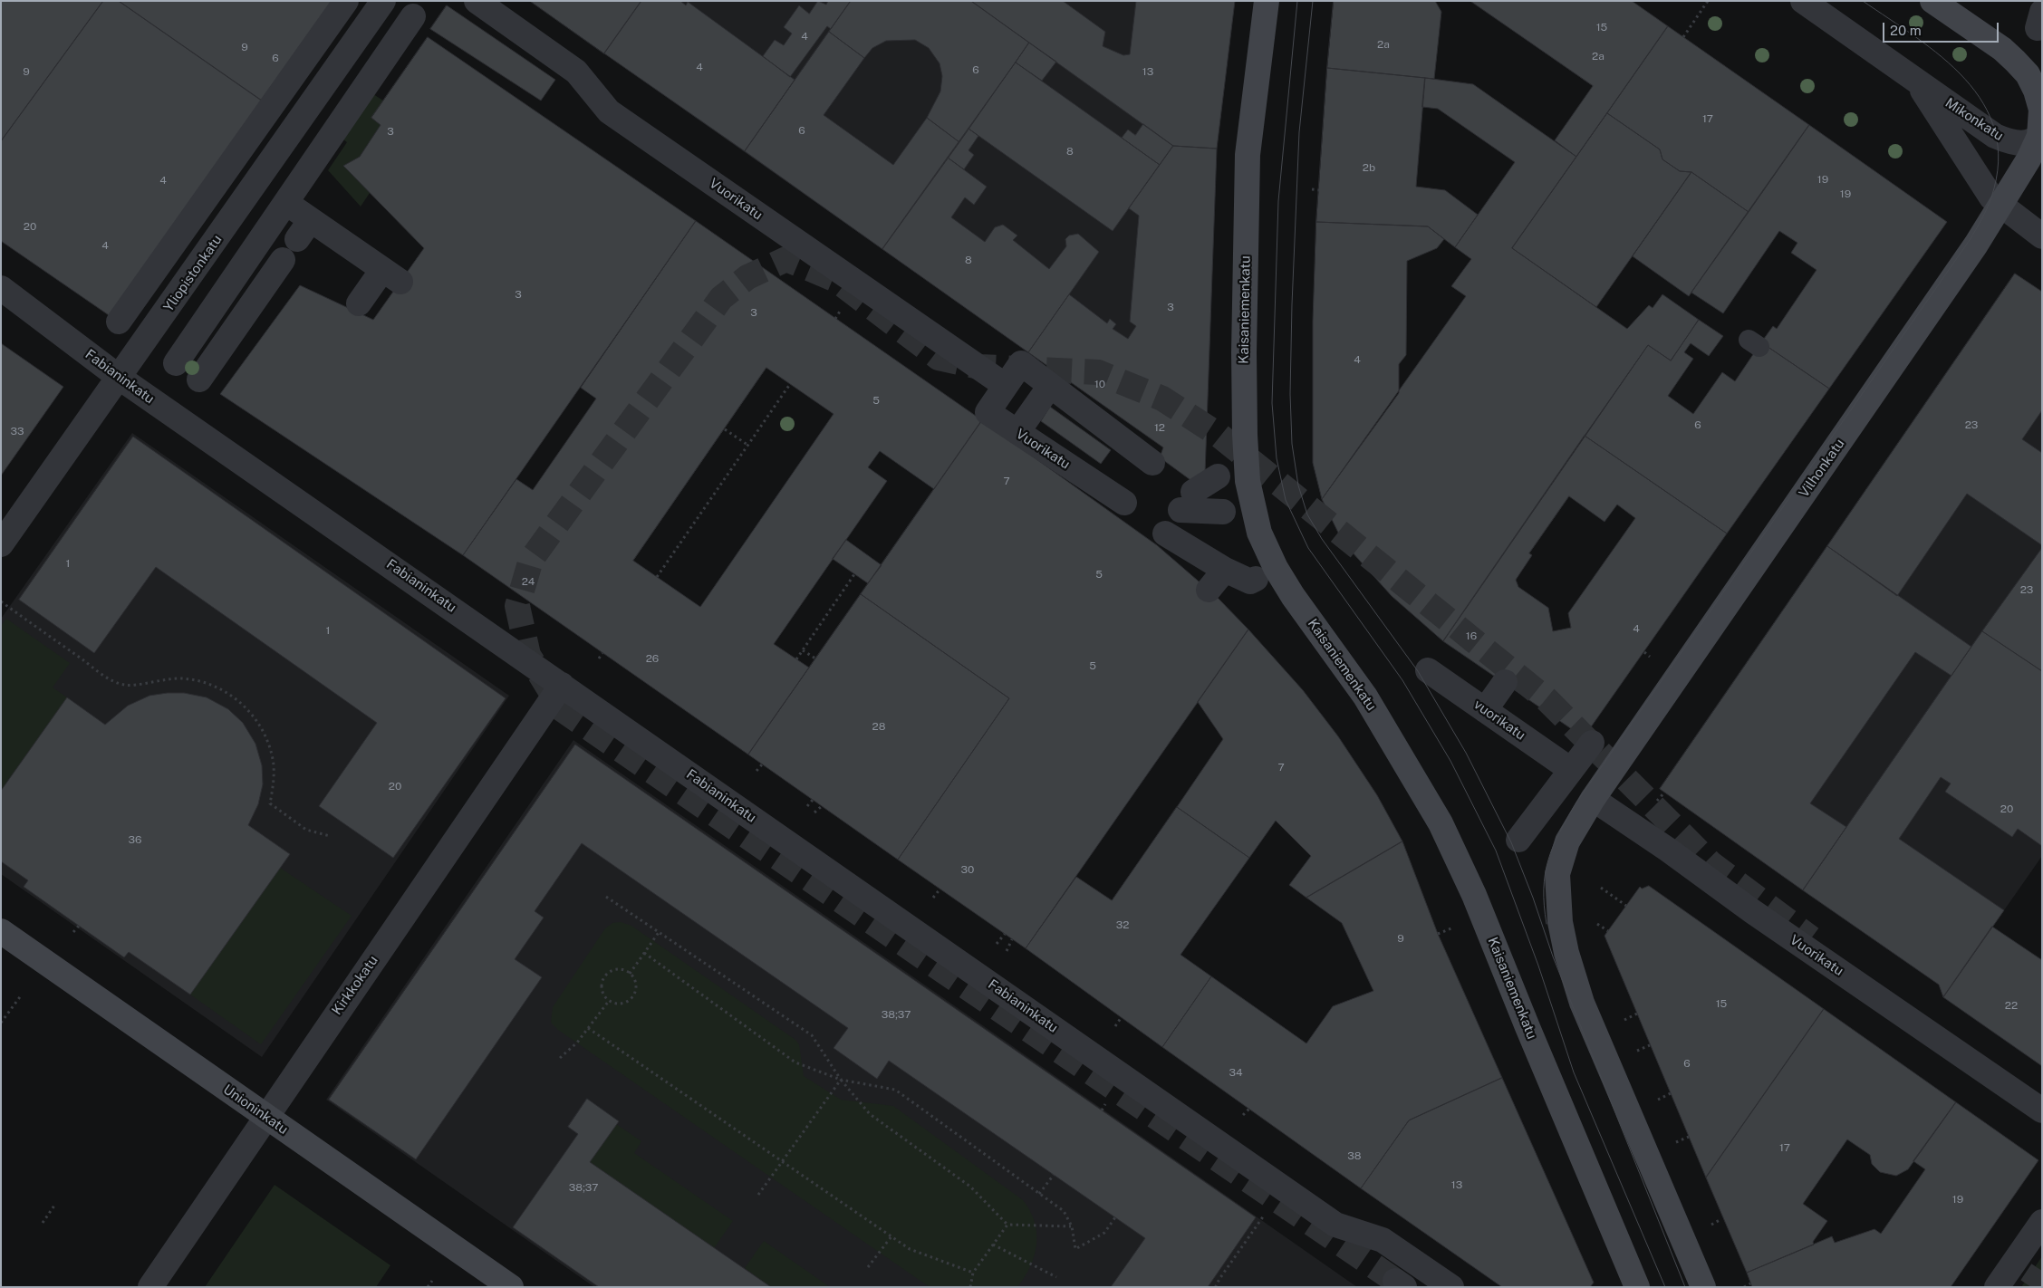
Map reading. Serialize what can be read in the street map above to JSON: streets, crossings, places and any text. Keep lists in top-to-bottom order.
{
  "streets": {
    "main road": ["Kaisaniemenkatu", "Vilhonkatu", "Unioninkatu"],
    "street": [
      "Mikonkatu",
      "Vuorikatu",
      "Yliopistonkatu",
      "Fabianinkatu",
      "vuorikatu",
      "Kirkkokatu"
    ]
  },
  "crossings": [
    ["Mikonkatu", "Vilhonkatu"],
    ["Vuorikatu", "Vilhonkatu"],
    ["Yliopistonkatu", "Fabianinkatu"],
    ["Fabianinkatu", "Kirkkokatu"],
    ["Kirkkokatu", "Unioninkatu"]
  ],
  "house_numbers": [
    "15",
    "4",
    "2a",
    "9",
    "2a",
    "6",
    "4",
    "6",
    "9",
    "13",
    "17",
    "6",
    "3",
    "8",
    "2b",
    "19",
    "4",
    "19",
    "20",
    "4",
    "8",
    "3",
    "3",
    "3",
    "4",
    "10",
    "5",
    "6",
    "23",
    "12",
    "33",
    "7",
    "1",
    "5",
    "24",
    "23",
    "4",
    "1",
    "16",
    "26",
    "5",
    "28",
    "7",
    "20",
    "20",
    "36",
    "30",
    "32",
    "9",
    "15",
    "22",
    "38;37",
    "6",
    "34",
    "17",
    "38",
    "13",
    "38;37",
    "19"
  ],
  "scale_bar": "20 m"
}
